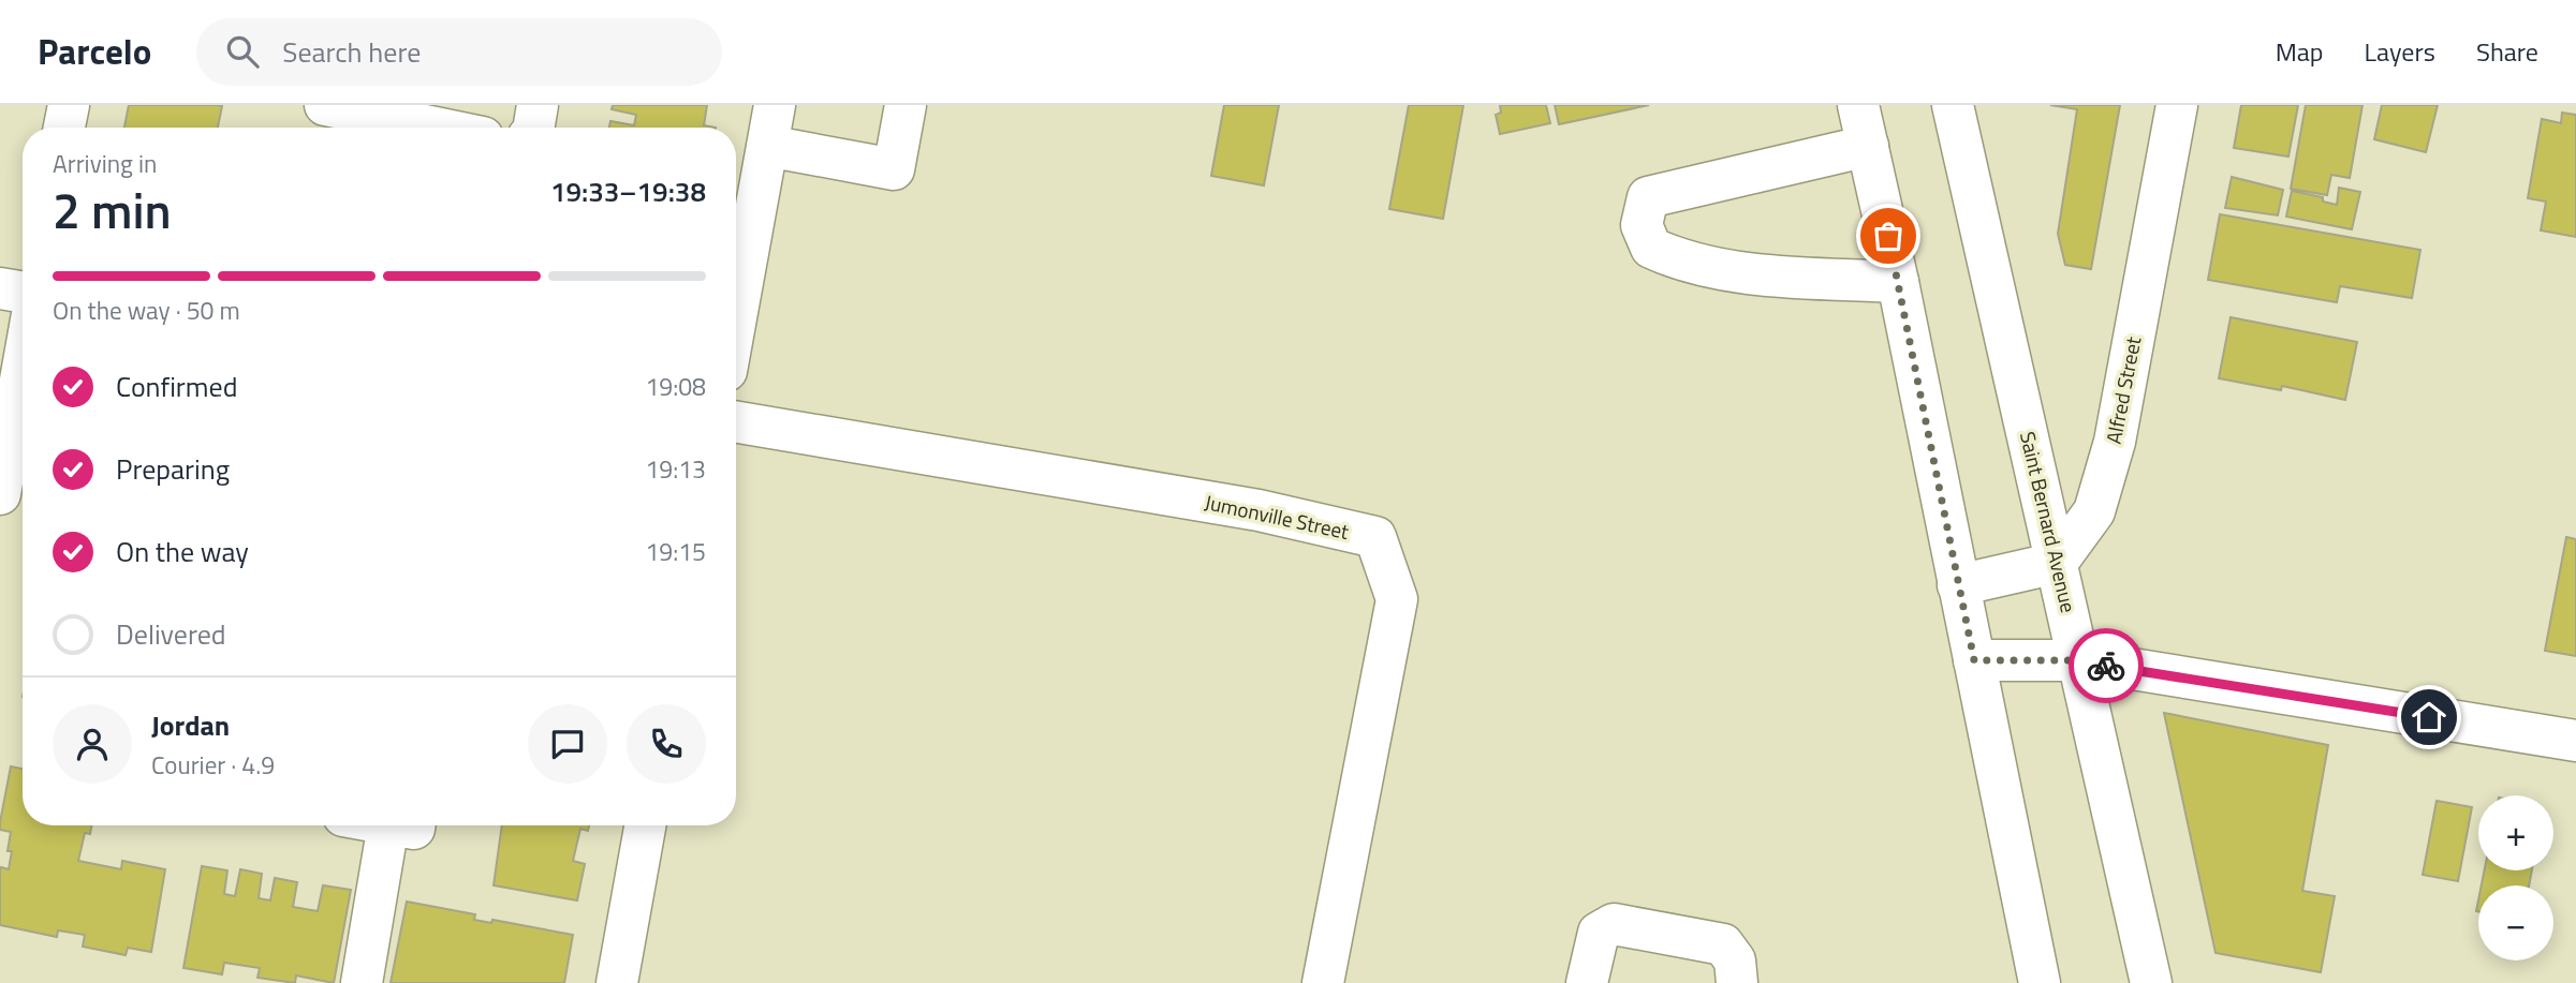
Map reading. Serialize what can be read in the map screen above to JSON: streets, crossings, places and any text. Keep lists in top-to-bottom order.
{
  "streets": {
    "street": ["Alfred Street", "Jumonville Street", "Saint Bernard Avenue"]
  },
  "crossings": [
    ["Alfred Street", "Saint Bernard Avenue"]
  ],
  "page": {
    "header": "Parcelo",
    "search": "Search here",
    "nav": ["Map", "Layers", "Share"],
    "heading": ["2 min", "Arriving in", "19:33–19:38"],
    "panel": ["Jordan", "Courier · 4.9"],
    "bar": "On the way · 50 m",
    "list": [
      ["Confirmed", "19:08"],
      ["Preparing", "19:13"],
      ["On the way", "19:15"],
      "Delivered"
    ],
    "map_buttons": ["+", "−"]
  }
}
